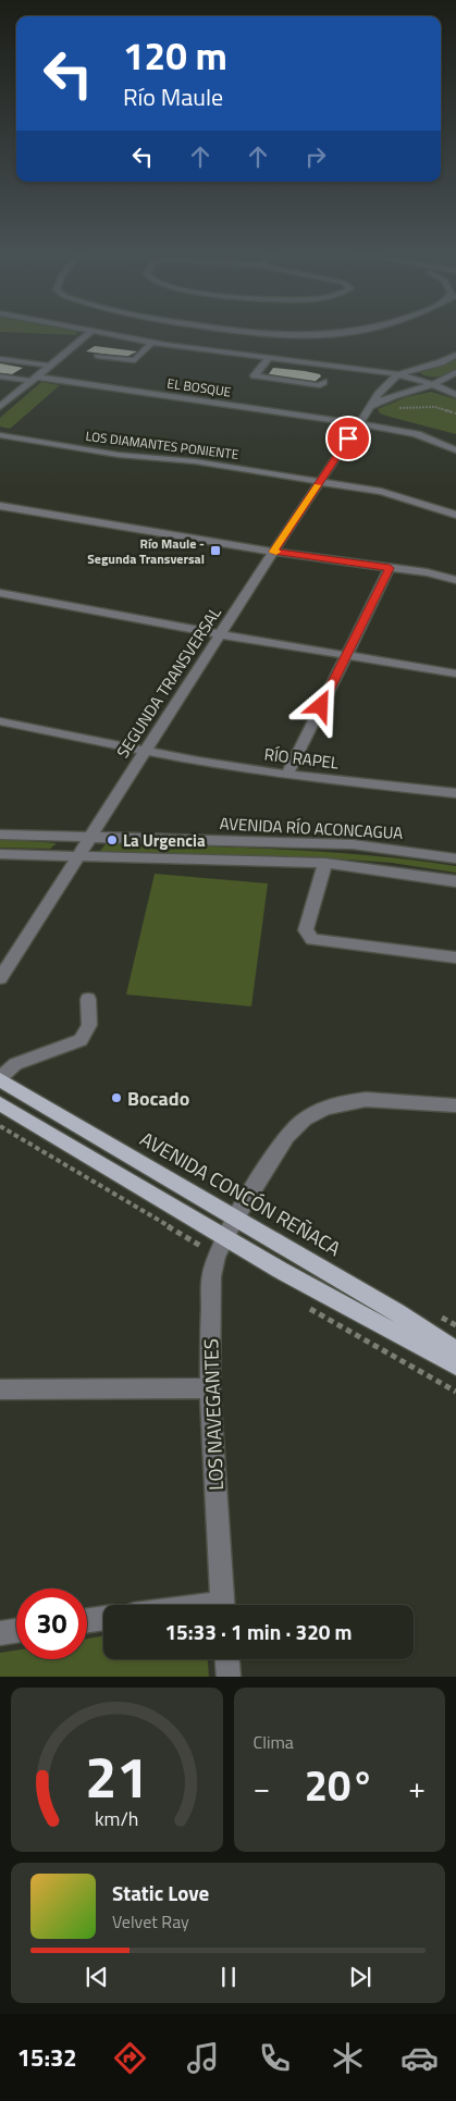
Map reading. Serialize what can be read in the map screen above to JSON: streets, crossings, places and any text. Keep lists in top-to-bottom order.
{
  "streets": {
    "main road": ["AVENIDA CONCÓN REÑACA"],
    "street": [
      "EL BOSQUE",
      "LOS DIAMANTES PONIENTE",
      "SEGUNDA TRANSVERSAL",
      "RÍO RAPEL",
      "AVENIDA RÍO ACONCAGUA",
      "LOS NAVEGANTES"
    ]
  },
  "crossings": [
    ["EL BOSQUE", "SEGUNDA TRANSVERSAL"],
    ["LOS DIAMANTES PONIENTE", "SEGUNDA TRANSVERSAL"],
    ["SEGUNDA TRANSVERSAL", "RÍO RAPEL"],
    ["SEGUNDA TRANSVERSAL", "AVENIDA RÍO ACONCAGUA"],
    ["AVENIDA CONCÓN REÑACA", "LOS NAVEGANTES"]
  ],
  "places": {
    "transit": ["Río Maule - Segunda Transversal"],
    "other": ["La Urgencia", "Bocado"]
  },
  "page": {
    "turn": ["120 m", "Río Maule"],
    "limit": "30",
    "trip": "15:33 · 1 min · 320 m",
    "tile": "Clima",
    "heat": ["−", "20°", "+"],
    "song": ["Static Love", "Velvet Ray"],
    "tabs": "15:32",
    "gauge": ["21", "km/h"]
  }
}
